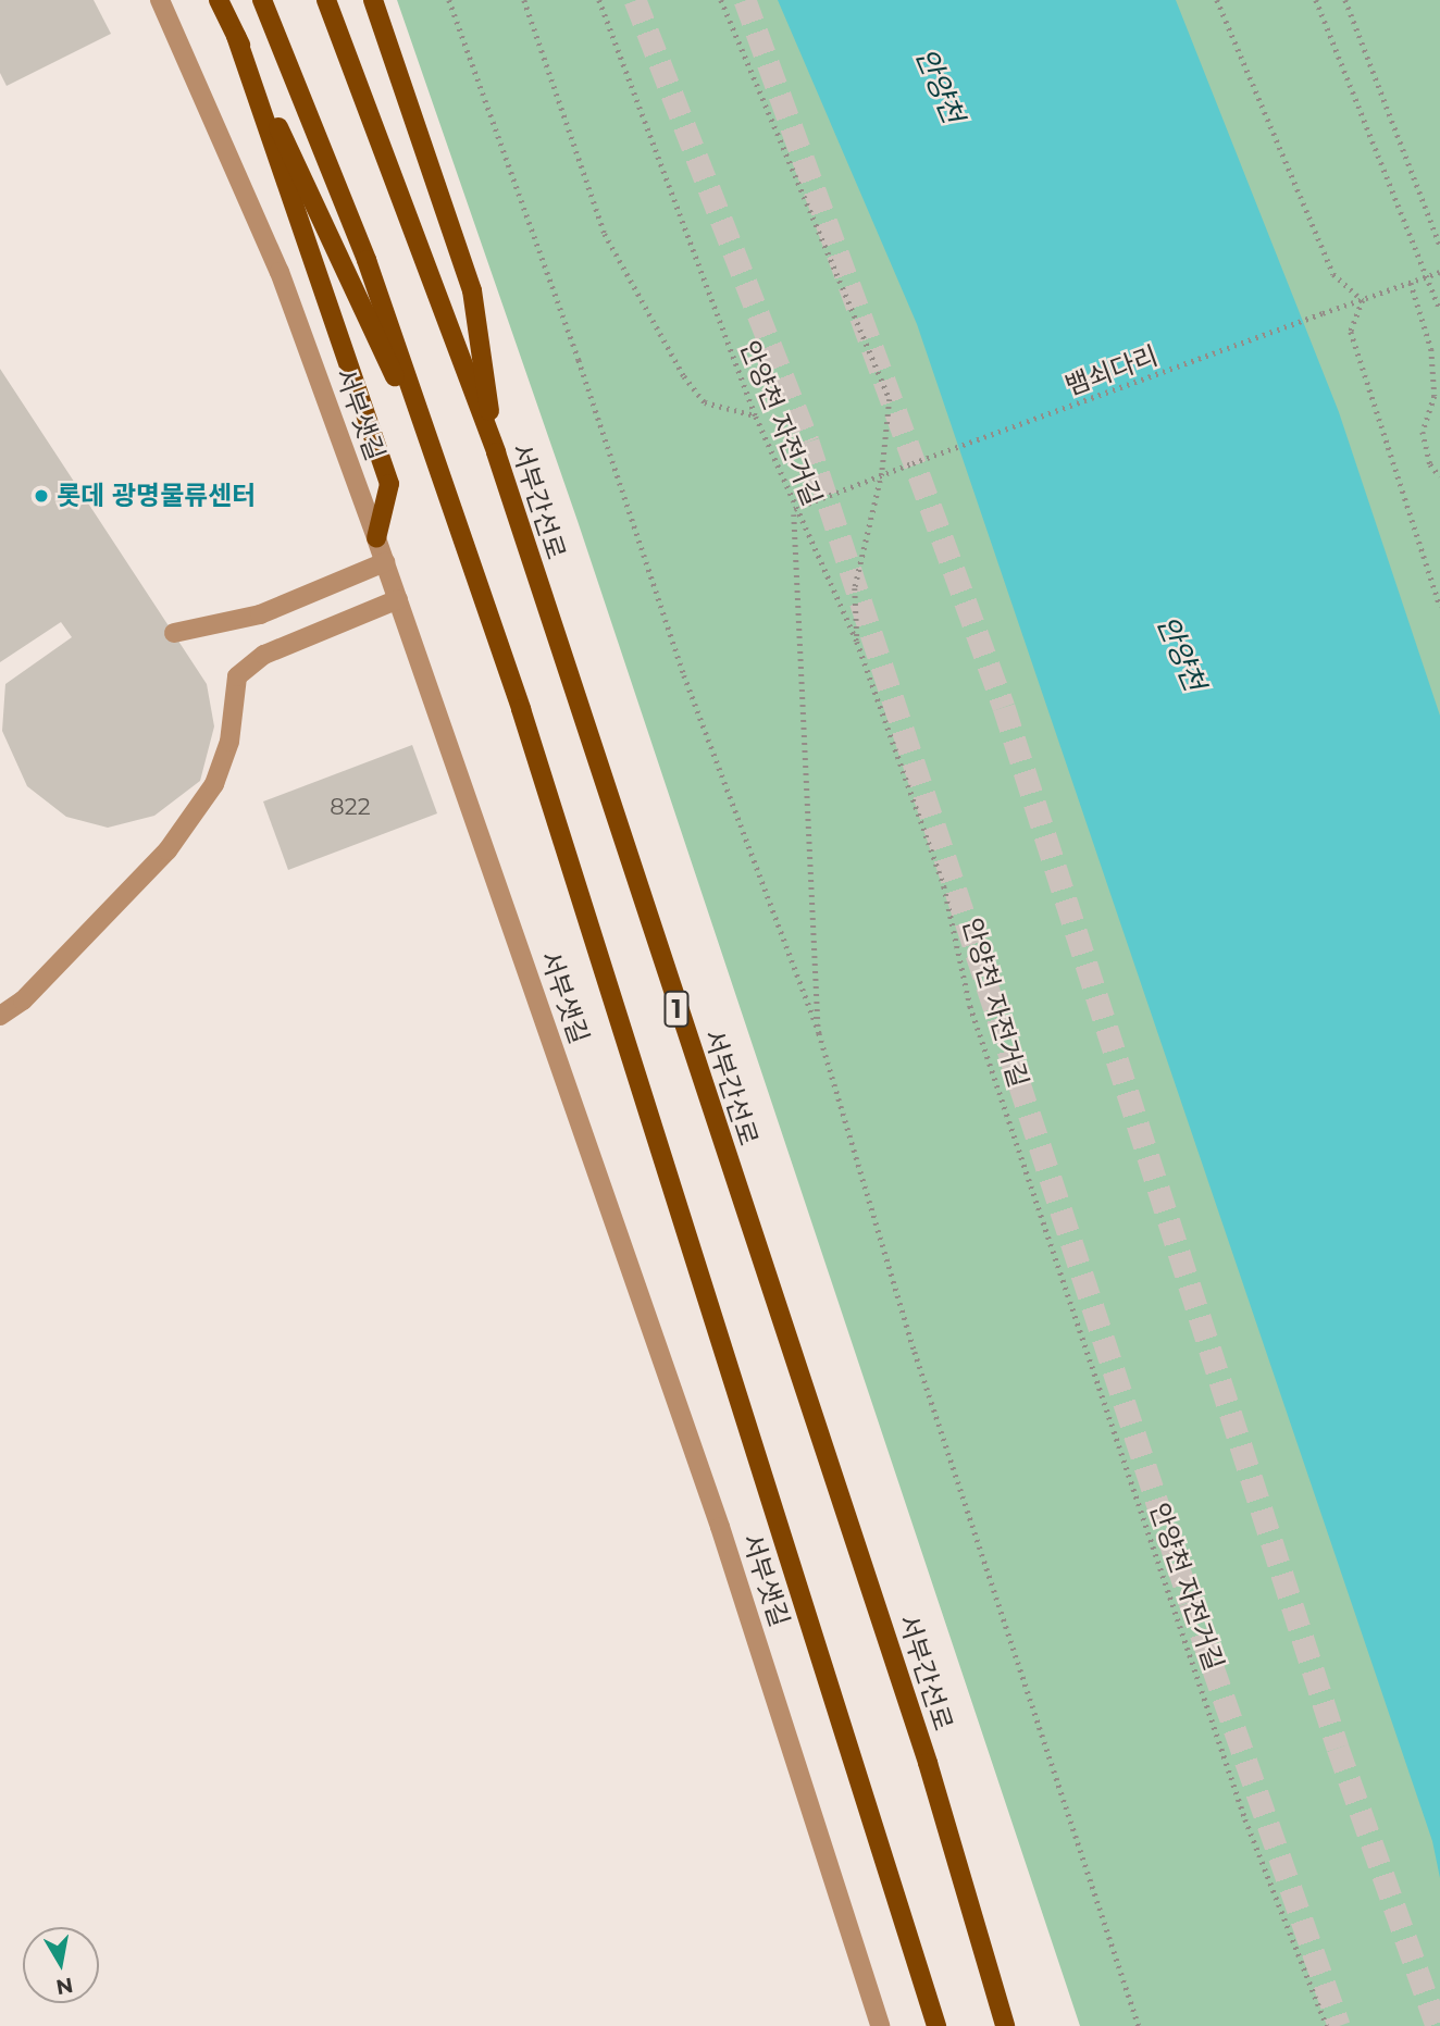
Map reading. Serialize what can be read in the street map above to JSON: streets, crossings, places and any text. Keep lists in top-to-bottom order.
{
  "streets": {
    "main road": ["서부간선로", "1"],
    "street": ["서부샛길"],
    "path": ["뱀쇠다리", "안양천 자전거길"]
  },
  "crossings": [
    ["뱀쇠다리", "안양천 자전거길"]
  ],
  "water": ["안양천"],
  "places": ["롯데 광명물류센터"],
  "house_numbers": ["822"],
  "north": "bottom"
}
